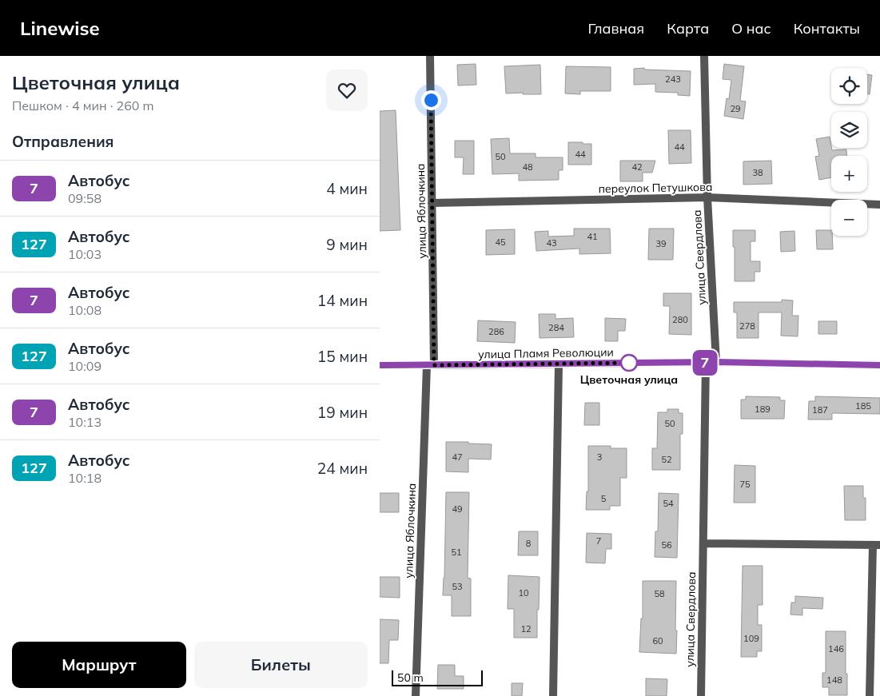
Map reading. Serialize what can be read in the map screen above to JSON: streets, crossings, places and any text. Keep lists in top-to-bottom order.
{
  "streets": {
    "street": [
      "переулок Петушкова",
      "улица Яблочкина",
      "улица Свердлова",
      "улица Пламя Революции"
    ]
  },
  "crossings": [
    ["переулок Петушкова", "улица Яблочкина"],
    ["переулок Петушкова", "улица Свердлова"],
    ["улица Яблочкина", "улица Пламя Революции"],
    ["улица Свердлова", "улица Пламя Революции"]
  ],
  "places": ["Цветочная улица"],
  "lines": ["bus line 7"],
  "house_numbers": [
    "243",
    "29",
    "44",
    "44",
    "50",
    "48",
    "42",
    "38",
    "41",
    "45",
    "43",
    "39",
    "280",
    "278",
    "284",
    "286",
    "185",
    "189",
    "187",
    "50",
    "47",
    "3",
    "52",
    "75",
    "5",
    "54",
    "49",
    "7",
    "8",
    "56",
    "51",
    "53",
    "10",
    "58",
    "12",
    "109",
    "60",
    "146",
    "148"
  ],
  "scale_bar": "50 m",
  "page": {
    "header": "Linewise",
    "nav": [
      "Главная",
      "Карта",
      "О нас",
      "Контакты"
    ],
    "heading": [
      ["Цветочная улица", "Пешком · 4 мин · 260 m"],
      "Отправления"
    ],
    "on_map": "7",
    "map_buttons": ["+", "−"],
    "list": [
      {
        "mark": "7",
        "name": "Автобус",
        "note": "09:58",
        "value": "4 мин"
      },
      {
        "mark": "127",
        "name": "Автобус",
        "note": "10:03",
        "value": "9 мин"
      },
      {
        "mark": "7",
        "name": "Автобус",
        "note": "10:08",
        "value": "14 мин"
      },
      {
        "mark": "127",
        "name": "Автобус",
        "note": "10:09",
        "value": "15 мин"
      },
      {
        "mark": "7",
        "name": "Автобус",
        "note": "10:13",
        "value": "19 мин"
      },
      {
        "mark": "127",
        "name": "Автобус",
        "note": "10:18",
        "value": "24 мин"
      }
    ],
    "buttons": ["Маршрут", "Билеты"],
    "scale": "50 m"
  }
}
